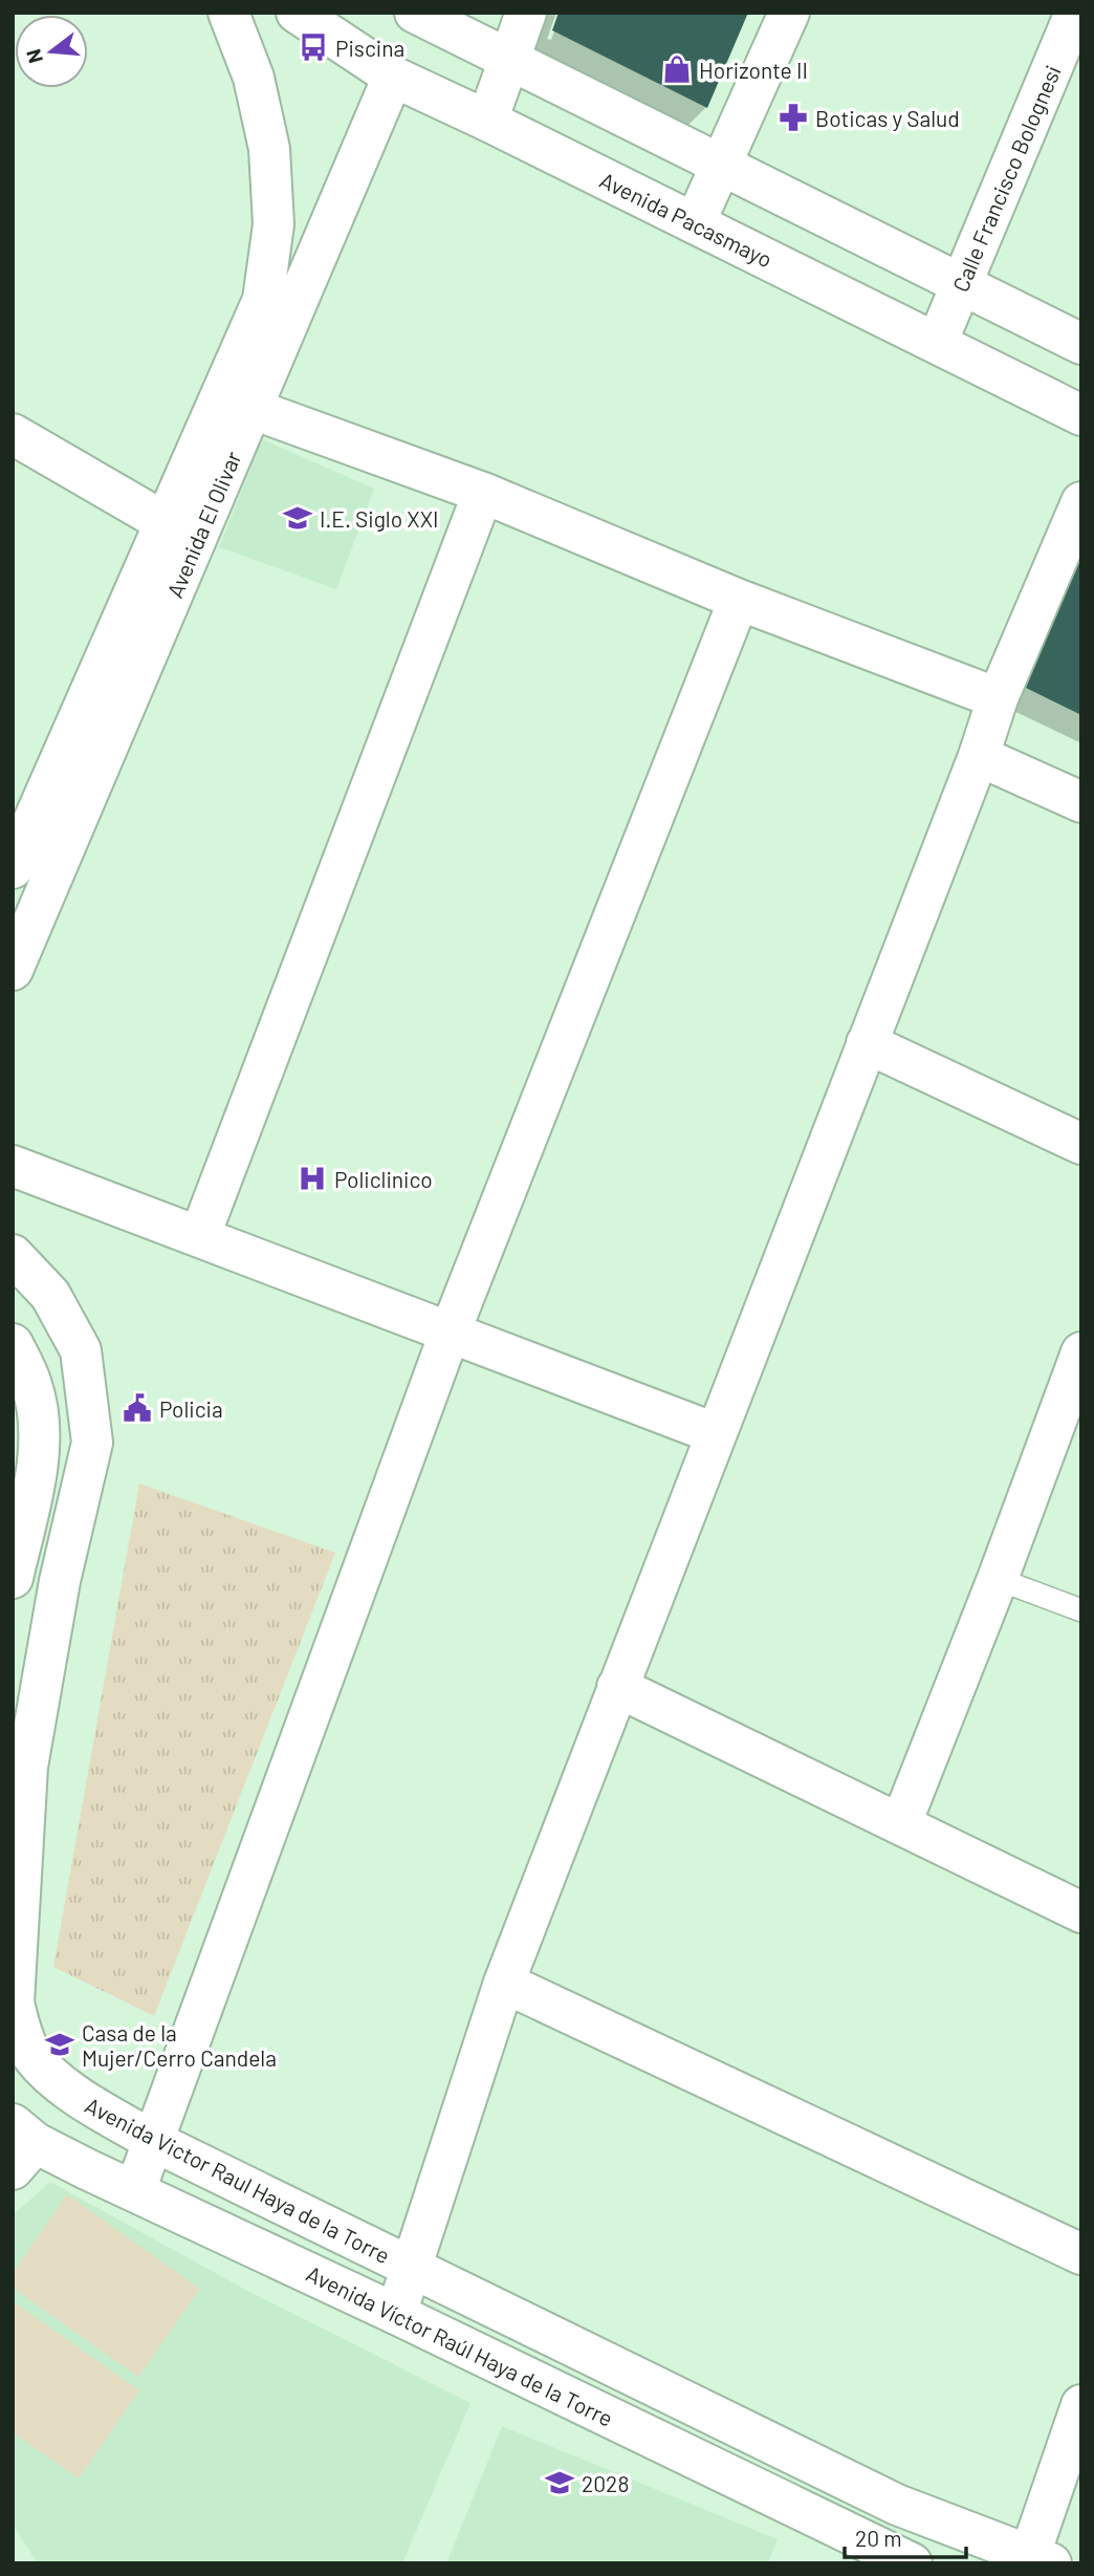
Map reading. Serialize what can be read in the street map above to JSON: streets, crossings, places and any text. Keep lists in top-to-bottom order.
{
  "streets": {
    "street": [
      "Calle Francisco Bolognesi",
      "Avenida Pacasmayo",
      "Avenida El Olivar",
      "Avenida Victor Raul Haya de la Torre",
      "Avenida Víctor Raúl Haya de la Torre"
    ]
  },
  "crossings": [
    ["Calle Francisco Bolognesi", "Avenida Pacasmayo"],
    ["Avenida Pacasmayo", "Avenida El Olivar"]
  ],
  "places": {
    "bus stop": ["Piscina"],
    "shop": ["Horizonte II"],
    "pharmacy": ["Boticas y Salud"],
    "school or university": ["I.E. Siglo XXI", "Casa de la Mujer/Cerro Candela", "2028"],
    "hospital": ["Policlinico"],
    "public building": ["Policia"]
  },
  "scale_bar": "20 m",
  "north": "left"
}
